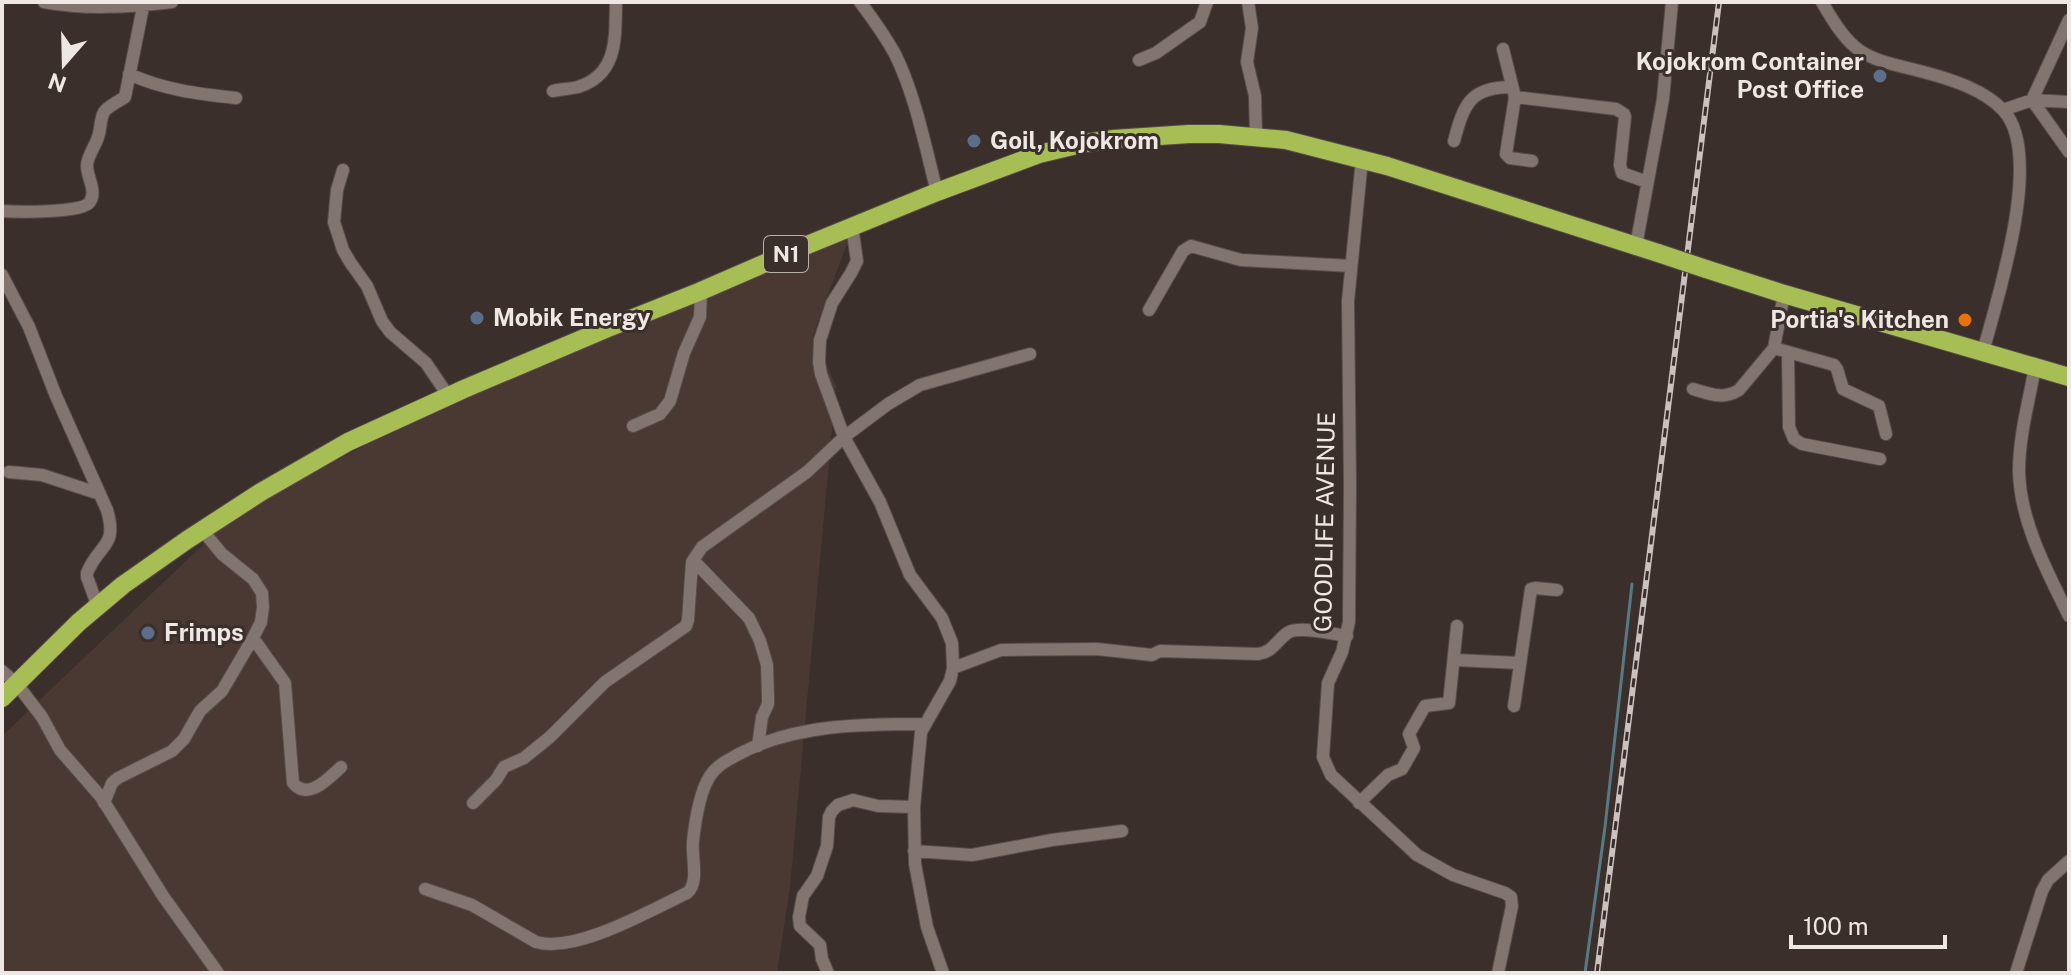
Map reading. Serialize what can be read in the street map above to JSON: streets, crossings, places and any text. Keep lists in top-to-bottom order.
{
  "streets": {
    "highway": ["N1"],
    "street": ["GOODLIFE AVENUE"]
  },
  "crossings": [
    ["N1", "GOODLIFE AVENUE"]
  ],
  "places": [
    "Kojokrom Container Post Office",
    "Goil, Kojokrom",
    "Mobik Energy",
    "Portia's Kitchen",
    "Frimps"
  ],
  "scale_bar": "100 m",
  "north": "bottom"
}
